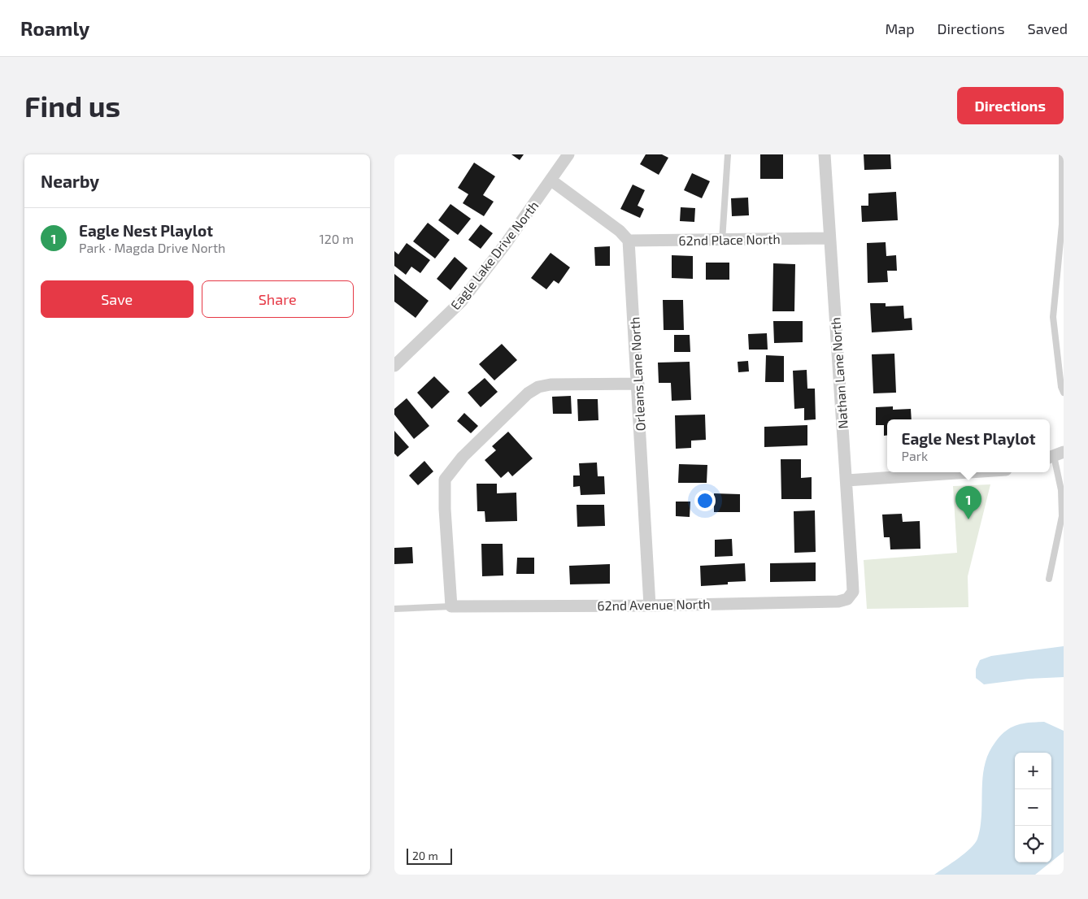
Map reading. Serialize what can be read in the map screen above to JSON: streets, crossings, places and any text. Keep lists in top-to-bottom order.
{
  "streets": {
    "street": [
      "62nd Place North",
      "Eagle Lake Drive North",
      "Nathan Lane North",
      "Orleans Lane North",
      "62nd Avenue North"
    ]
  },
  "crossings": [
    ["62nd Place North", "Nathan Lane North"],
    ["62nd Place North", "Orleans Lane North"],
    ["Nathan Lane North", "62nd Avenue North"],
    ["Orleans Lane North", "62nd Avenue North"]
  ],
  "scale_bar": "20 m",
  "page": {
    "header": "Roamly",
    "nav": ["Map", "Directions", "Saved"],
    "buttons": [
      "Directions",
      ["Save", "Share"]
    ],
    "title": "Find us",
    "heading": "Nearby",
    "list": [
      {
        "mark": "1",
        "name": "Eagle Nest Playlot",
        "note": "Park · Magda Drive North",
        "value": "120 m"
      }
    ],
    "popup": ["Eagle Nest Playlot", "Park"],
    "pins": "1",
    "map_buttons": ["+", "−"],
    "scale": "20 m"
  }
}
